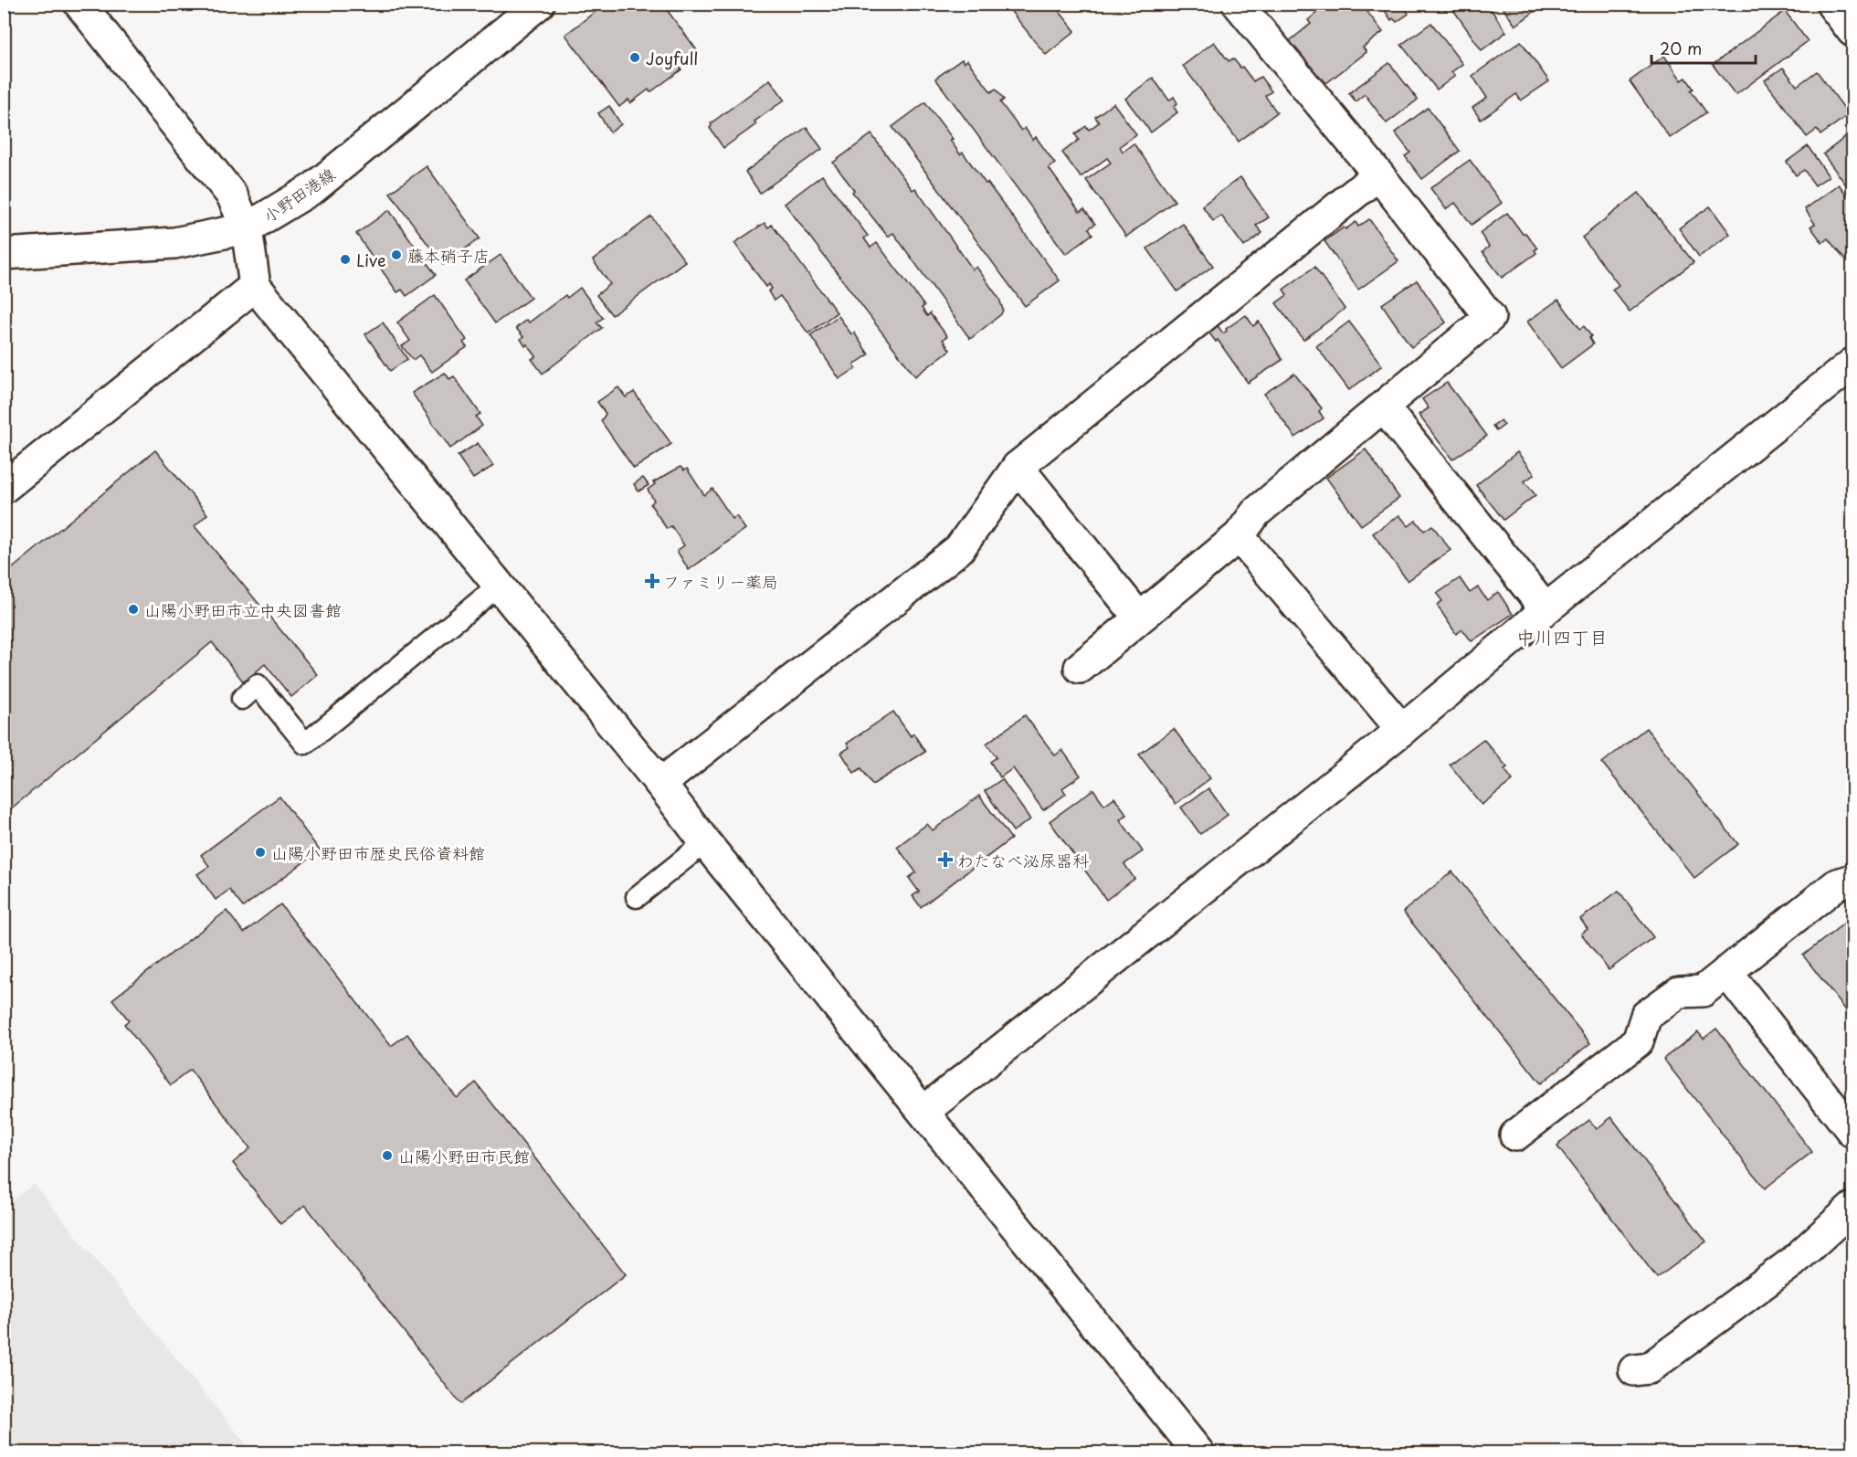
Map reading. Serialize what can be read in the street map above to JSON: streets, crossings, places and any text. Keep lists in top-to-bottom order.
{
  "streets": {
    "street": ["小野田港線"]
  },
  "districts": ["中川四丁目"],
  "places": {
    "other": [
      "Joyfull",
      "藤本硝子店",
      "Live",
      "山陽小野田市立中央図書館",
      "山陽小野田市歴史民俗資料館",
      "山陽小野田市民館"
    ],
    "health": ["ファミリー薬局", "わたなべ泌尿器科"]
  },
  "scale_bar": "20 m"
}
